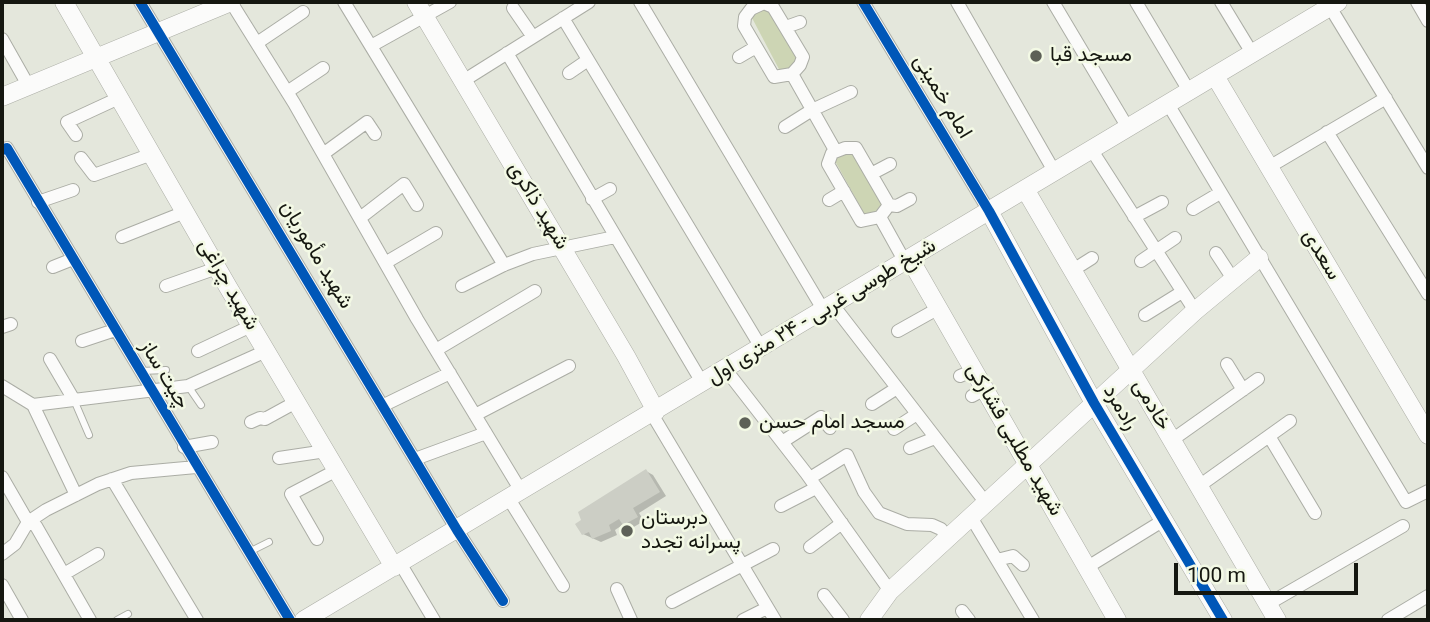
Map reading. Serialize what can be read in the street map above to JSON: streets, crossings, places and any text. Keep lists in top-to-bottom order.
{
  "streets": {
    "street": [
      "امام خمینی",
      "شهید ذاکری",
      "شهید مأموریان",
      "سعدی",
      "شهید چراغی",
      "شیخ طوسی غربی - ۲۴ متری اول",
      "چیت ساز",
      "خادمی",
      "رادمرد",
      "شهید مطلبی فشارکی"
    ]
  },
  "crossings": [
    ["امام خمینی", "شیخ طوسی غربی - ۲۴ متری اول"],
    ["امام خمینی", "رادمرد"],
    ["شهید ذاکری", "شیخ طوسی غربی - ۲۴ متری اول"],
    ["شهید مأموریان", "شیخ طوسی غربی - ۲۴ متری اول"],
    ["سعدی", "شیخ طوسی غربی - ۲۴ متری اول"],
    ["شهید چراغی", "شیخ طوسی غربی - ۲۴ متری اول"],
    ["شیخ طوسی غربی - ۲۴ متری اول", "خادمی"],
    ["شیخ طوسی غربی - ۲۴ متری اول", "رادمرد"],
    ["شیخ طوسی غربی - ۲۴ متری اول", "شهید مطلبی فشارکی"]
  ],
  "places": ["مسجد قبا", "مسجد امام حسن", "دبرستان پسرانه تجدد"],
  "scale_bar": "100 m"
}
